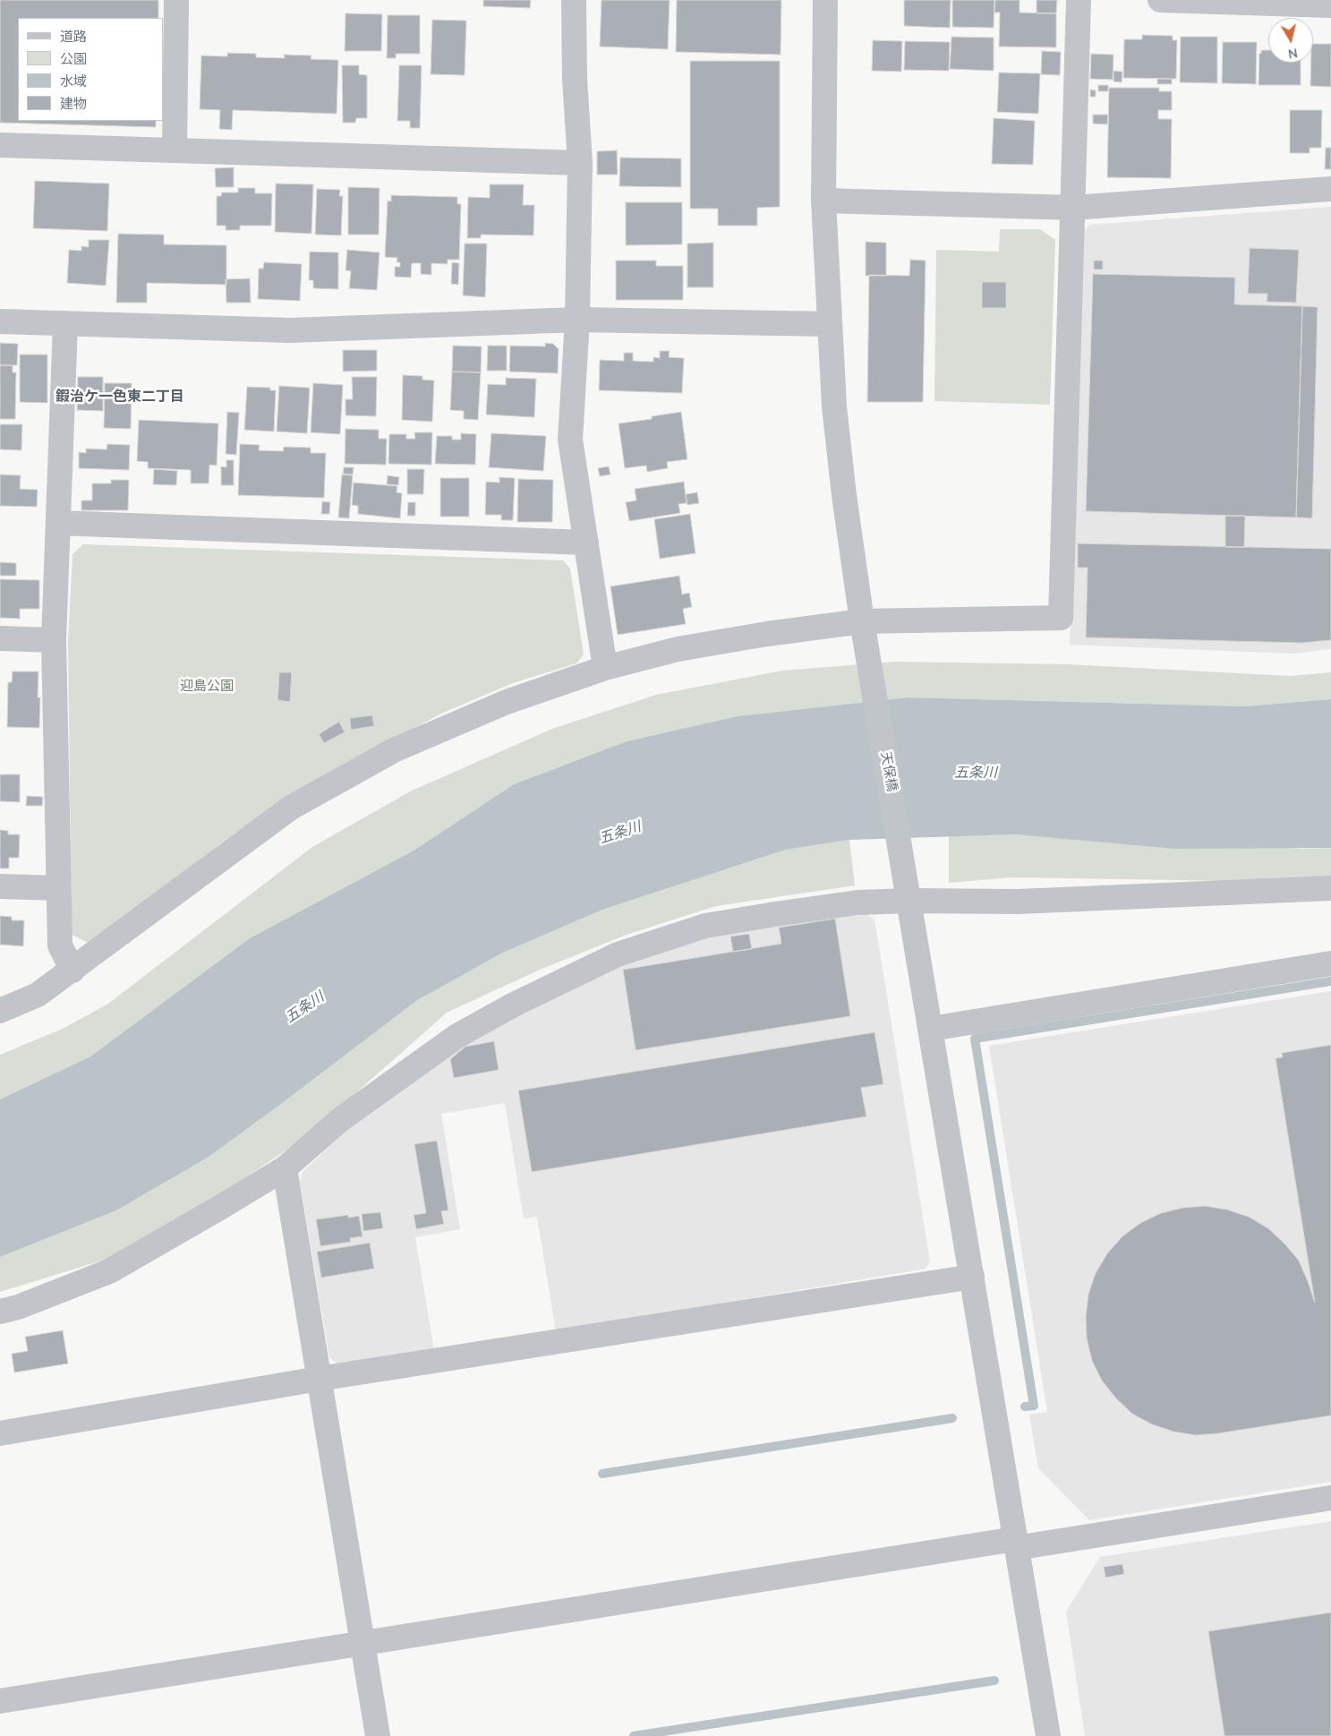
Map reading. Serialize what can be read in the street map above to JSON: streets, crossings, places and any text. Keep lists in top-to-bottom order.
{
  "streets": {
    "street": ["天保橋"]
  },
  "districts": ["鍜治ケ一色東二丁目"],
  "water": ["五条川"],
  "parks": ["迎島公園"],
  "legend": [
    "道路",
    "公園",
    "水域",
    "建物"
  ],
  "north": "bottom"
}
